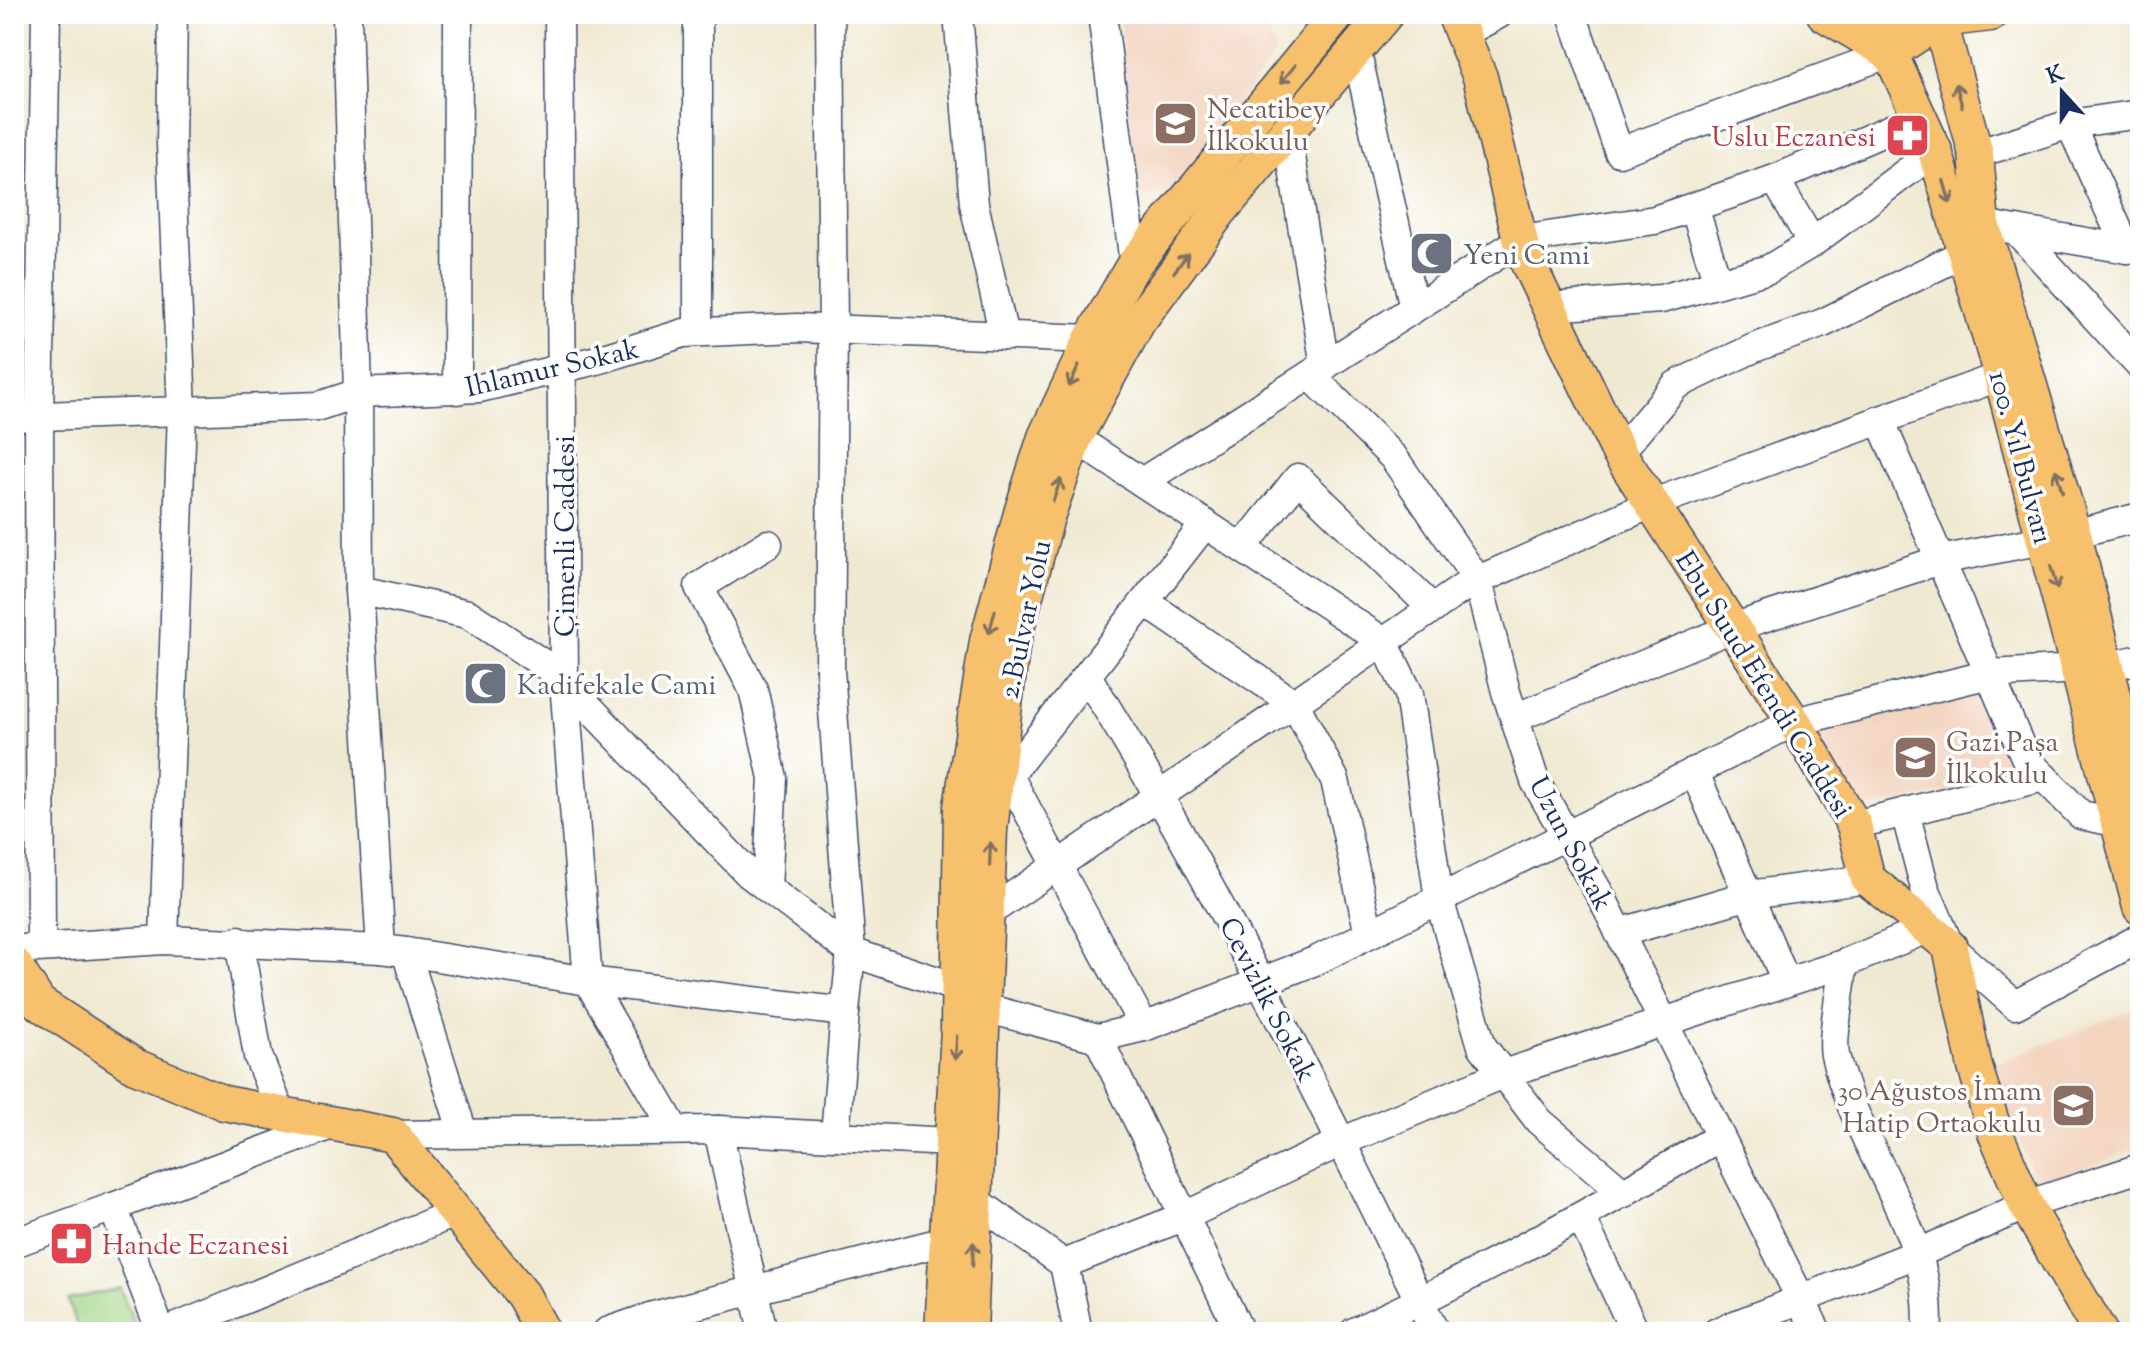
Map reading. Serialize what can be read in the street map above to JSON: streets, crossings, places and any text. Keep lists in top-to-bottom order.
{
  "streets": {
    "main road": ["100. Yıl Bulvarı", "2.Bulvar Yolu", "Ebu Suud Efendi Caddesi"],
    "street": [
      "Ihlamur Sokak",
      "Çimenli Caddesi",
      "Uzun Sokak",
      "Cevizlik Sokak"
    ]
  },
  "crossings": [
    ["Ihlamur Sokak", "Çimenli Caddesi"],
    ["Ihlamur Sokak", "2.Bulvar Yolu"]
  ],
  "places": {
    "school or university": ["Necatibey İlkokulu", "Gazi Paşa İlkokulu", "30 Ağustos İmam Hatip Ortaokulu"],
    "pharmacy": ["Uslu Eczanesi", "Hande Eczanesi"],
    "mosque": ["Yeni Cami", "Kadifekale Cami"]
  },
  "north": "top"
}
